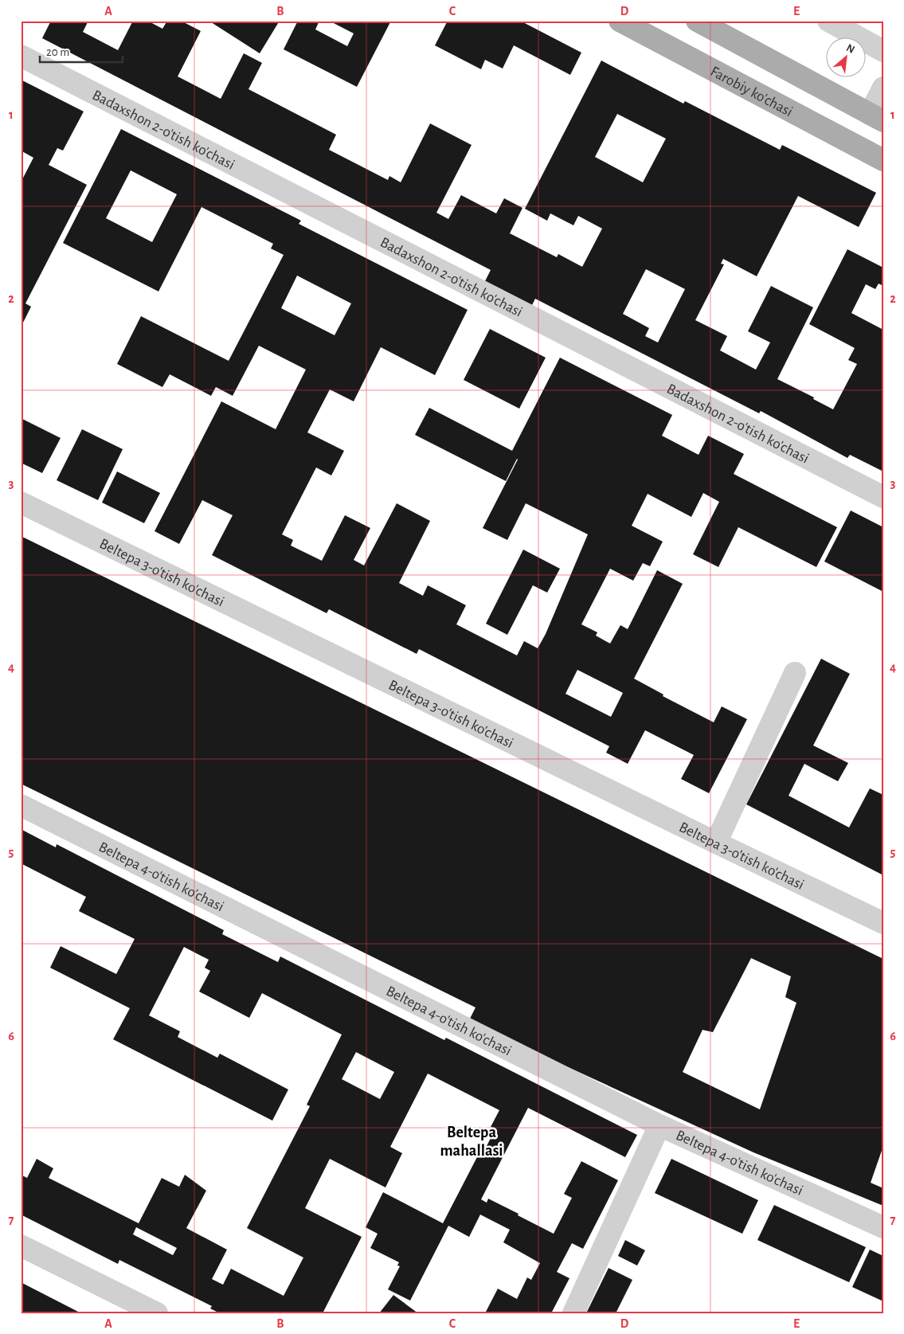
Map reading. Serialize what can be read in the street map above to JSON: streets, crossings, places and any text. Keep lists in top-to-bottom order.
{
  "streets": {
    "main road": ["Farobiy ko'chasi"],
    "street": ["Badaxshon 2-o'tish ko'chasi", "Beltepa 3-o'tish ko'chasi", "Beltepa 4-o'tish ko'chasi"]
  },
  "districts": ["Beltepa mahallasi"],
  "scale_bar": "20 m",
  "north": "top right",
  "grid": {
    "columns": [
      "A",
      "B",
      "C",
      "D",
      "E"
    ],
    "rows": [
      "1",
      "2",
      "3",
      "4",
      "5",
      "6",
      "7"
    ]
  }
}
